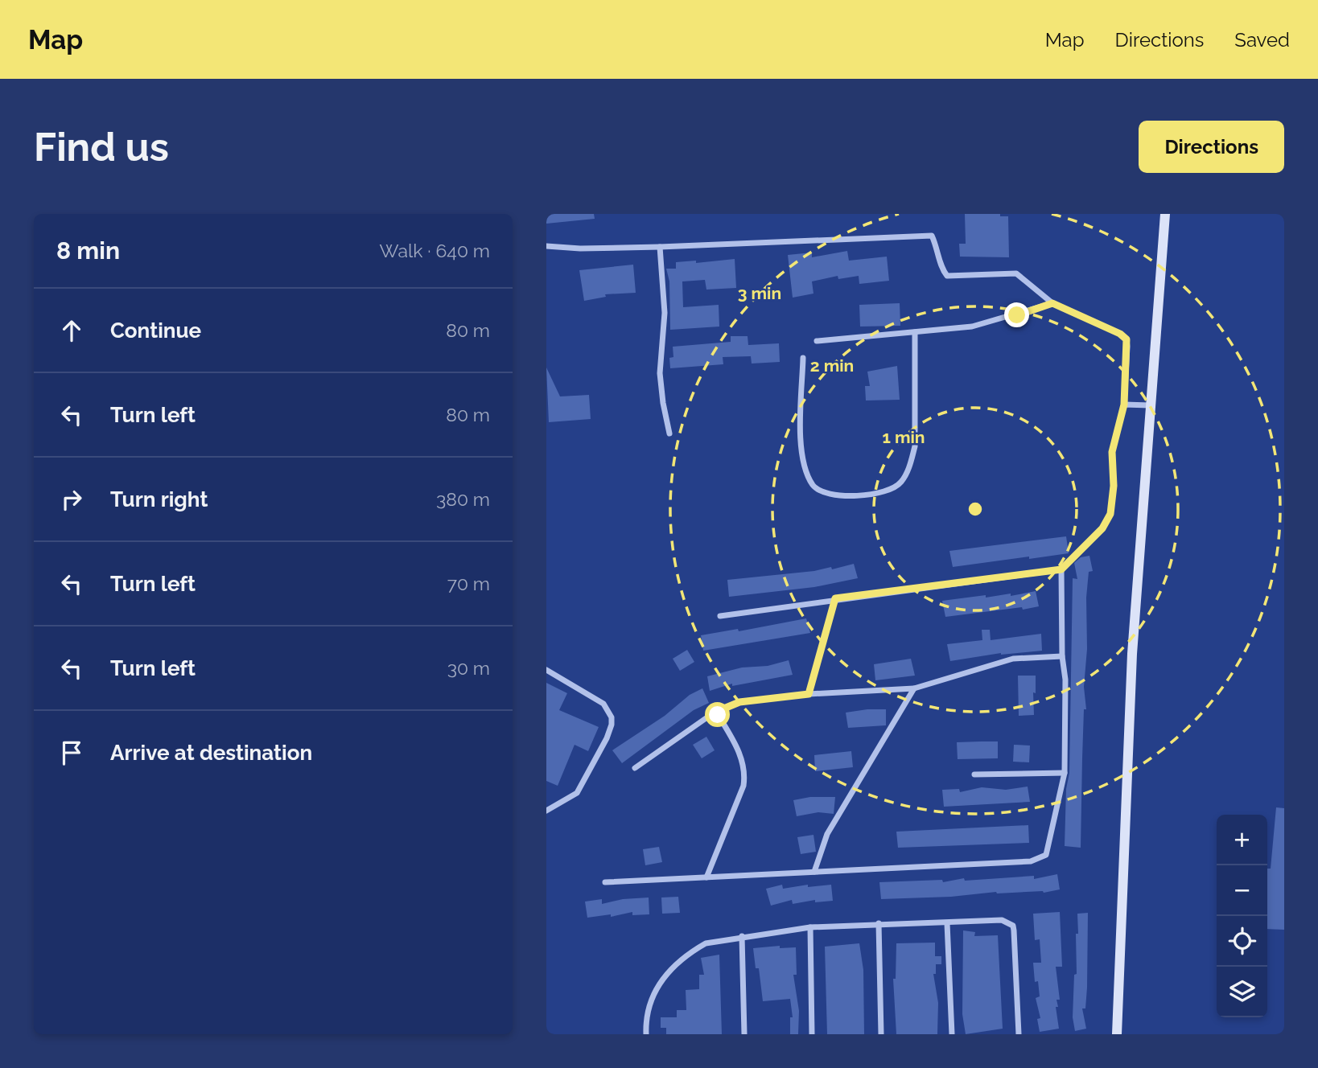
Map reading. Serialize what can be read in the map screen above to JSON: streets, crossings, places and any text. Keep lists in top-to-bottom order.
{
  "page": {
    "header": "Map",
    "nav": ["Map", "Directions", "Saved"],
    "buttons": "Directions",
    "title": "Find us",
    "heading": ["8 min", "Walk · 640 m"],
    "list": [
      ["Continue", "80 m"],
      ["Turn left", "80 m"],
      ["Turn right", "380 m"],
      ["Turn left", "70 m"],
      ["Turn left", "30 m"],
      "Arrive at destination"
    ],
    "map_buttons": ["+", "−"]
  },
  "rings": ["3 min", "2 min", "1 min"]
}
